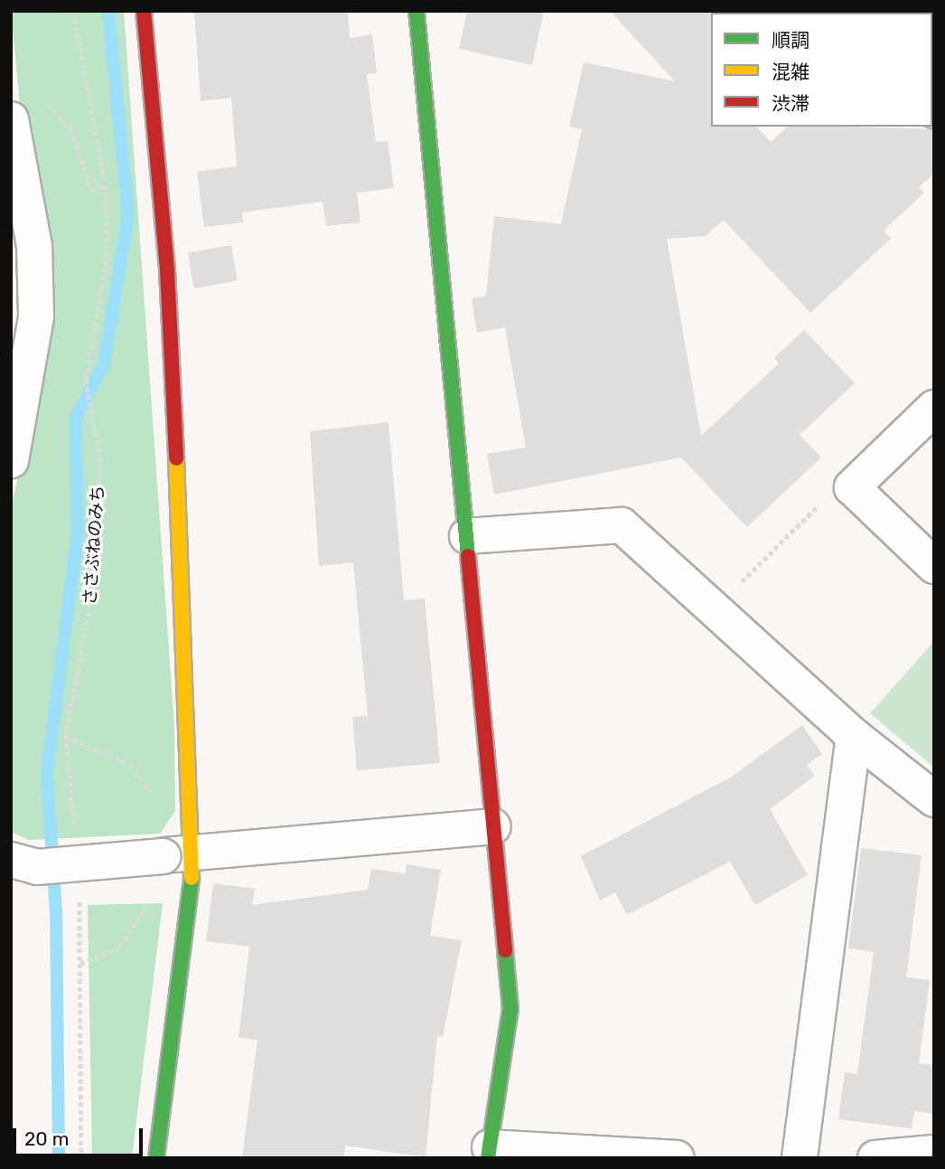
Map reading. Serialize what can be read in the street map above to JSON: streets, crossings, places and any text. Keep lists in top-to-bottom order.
{
  "streets": {
    "path": ["ささぶねのみち"]
  },
  "legend": ["順調", "混雑", "渋滞"],
  "scale_bar": "20 m"
}
